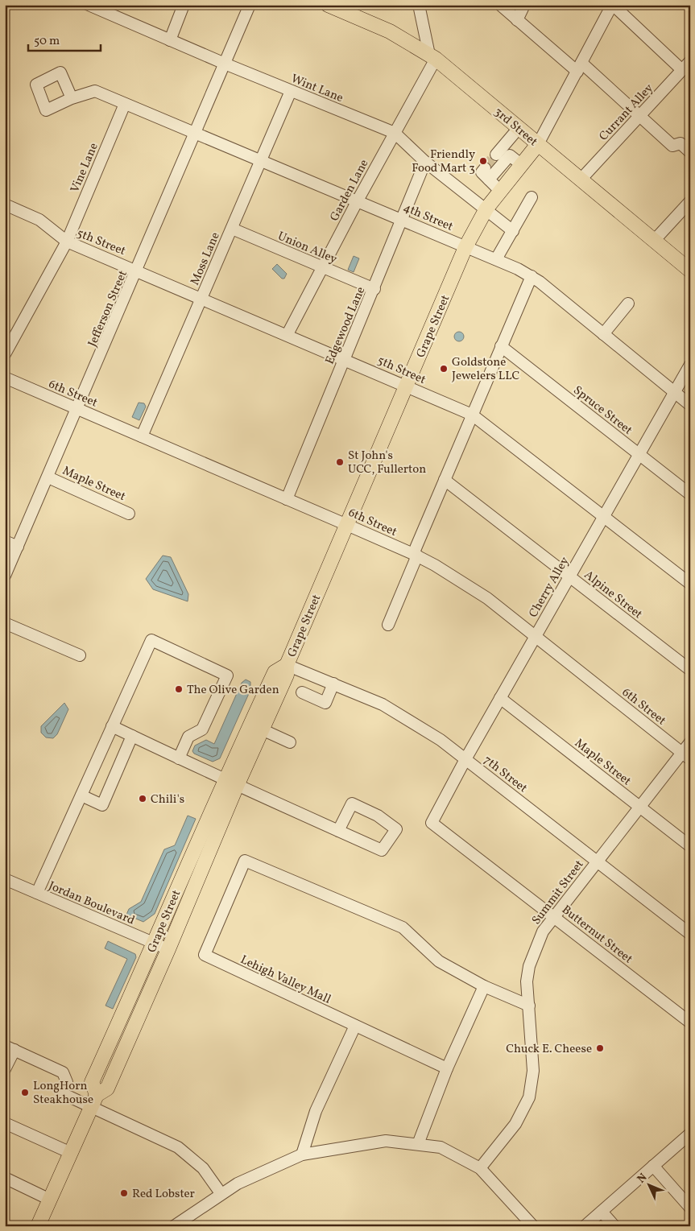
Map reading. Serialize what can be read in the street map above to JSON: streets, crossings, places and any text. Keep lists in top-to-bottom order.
{
  "streets": {
    "main road": ["3rd Street", "Grape Street"],
    "street": [
      "Wint Lane",
      "Currant Alley",
      "Vine Lane",
      "Garden Lane",
      "4th Street",
      "5th Street",
      "Union Alley",
      "Moss Lane",
      "Jefferson Street",
      "Edgewood Lane",
      "6th Street",
      "Spruce Street",
      "Maple Street",
      "Cherry Alley",
      "Alpine Street",
      "7th Street",
      "Summit Street",
      "Jordan Boulevard",
      "Butternut Street",
      "Lehigh Valley Mall"
    ]
  },
  "crossings": [
    ["Wint Lane", "Garden Lane"],
    ["Wint Lane", "Moss Lane"],
    ["Wint Lane", "Jefferson Street"],
    ["Wint Lane", "Edgewood Lane"],
    ["Wint Lane", "Grape Street"],
    ["Currant Alley", "3rd Street"],
    ["3rd Street", "Garden Lane"],
    ["3rd Street", "Grape Street"],
    ["Vine Lane", "4th Street"],
    ["Vine Lane", "5th Street"],
    ["Garden Lane", "4th Street"],
    ["Garden Lane", "5th Street"],
    ["Garden Lane", "Union Alley"],
    ["4th Street", "Moss Lane"],
    ["4th Street", "Jefferson Street"],
    ["4th Street", "Edgewood Lane"],
    ["4th Street", "Grape Street"],
    ["4th Street", "Cherry Alley"],
    ["5th Street", "Moss Lane"],
    ["5th Street", "Jefferson Street"],
    ["5th Street", "Edgewood Lane"],
    ["5th Street", "Grape Street"],
    ["5th Street", "Cherry Alley"],
    ["Union Alley", "Moss Lane"],
    ["Union Alley", "Edgewood Lane"],
    ["Moss Lane", "6th Street"],
    ["Jefferson Street", "6th Street"],
    ["Jefferson Street", "Maple Street"],
    ["Edgewood Lane", "6th Street"],
    ["Grape Street", "6th Street"],
    ["Grape Street", "7th Street"],
    ["Grape Street", "Jordan Boulevard"],
    ["6th Street", "Cherry Alley"],
    ["6th Street", "Summit Street"],
    ["Spruce Street", "Cherry Alley"],
    ["Maple Street", "Cherry Alley"],
    ["Maple Street", "Summit Street"],
    ["Cherry Alley", "Alpine Street"],
    ["Cherry Alley", "7th Street"],
    ["Cherry Alley", "Butternut Street"],
    ["7th Street", "Summit Street"],
    ["Summit Street", "Butternut Street"]
  ],
  "places": [
    "Friendly Food Mart 3",
    "Goldstone Jewelers LLC",
    "St John's UCC, Fullerton",
    "The Olive Garden",
    "Chili's",
    "Chuck E. Cheese",
    "LongHorn Steakhouse",
    "Red Lobster"
  ],
  "scale_bar": "50 m",
  "north": "top left"
}
